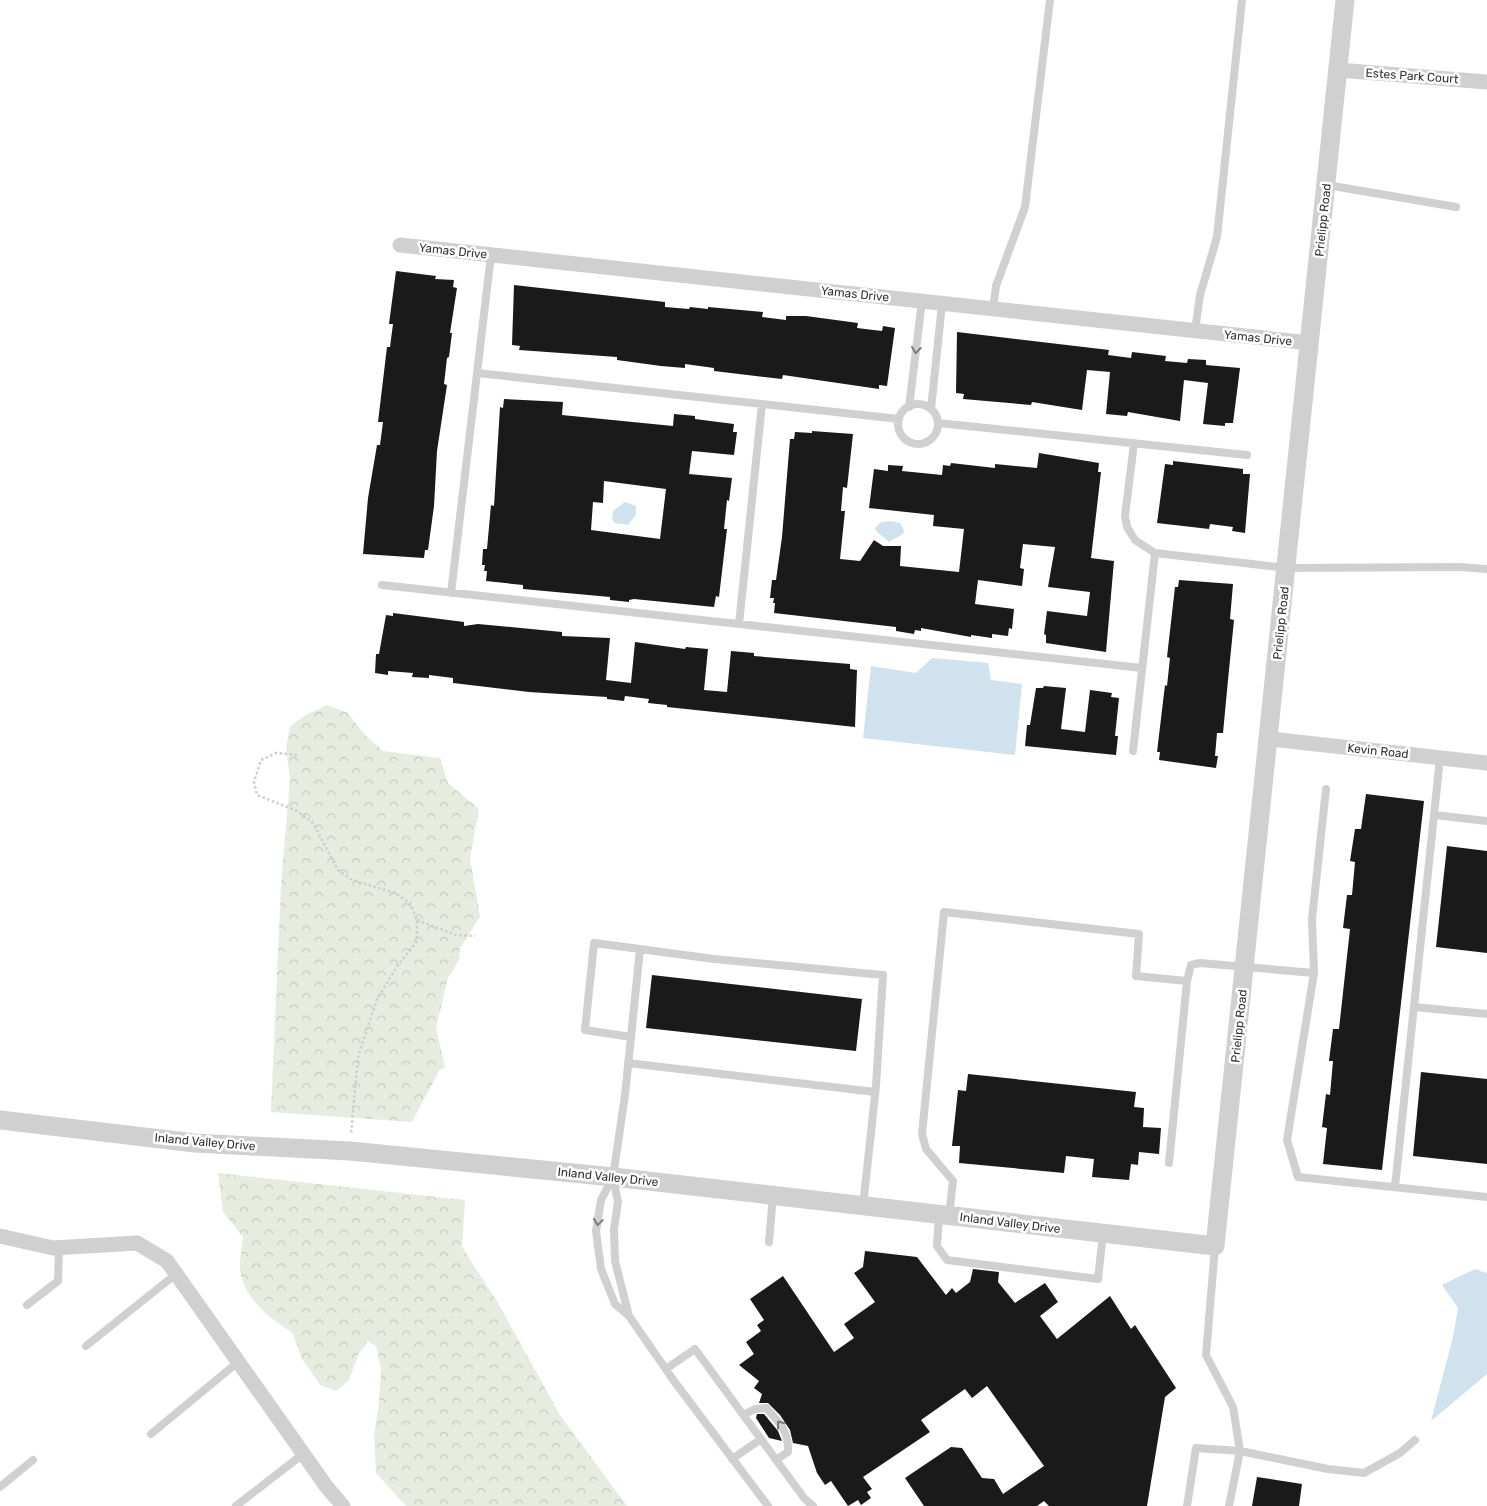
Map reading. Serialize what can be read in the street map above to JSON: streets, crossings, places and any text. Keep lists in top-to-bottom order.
{
  "streets": {
    "street": [
      "Estes Park Court",
      "Prielipp Road",
      "Yamas Drive",
      "Kevin Road",
      "Inland Valley Drive"
    ]
  },
  "crossings": [
    ["Estes Park Court", "Prielipp Road"],
    ["Prielipp Road", "Yamas Drive"],
    ["Prielipp Road", "Kevin Road"],
    ["Prielipp Road", "Inland Valley Drive"]
  ]
}
